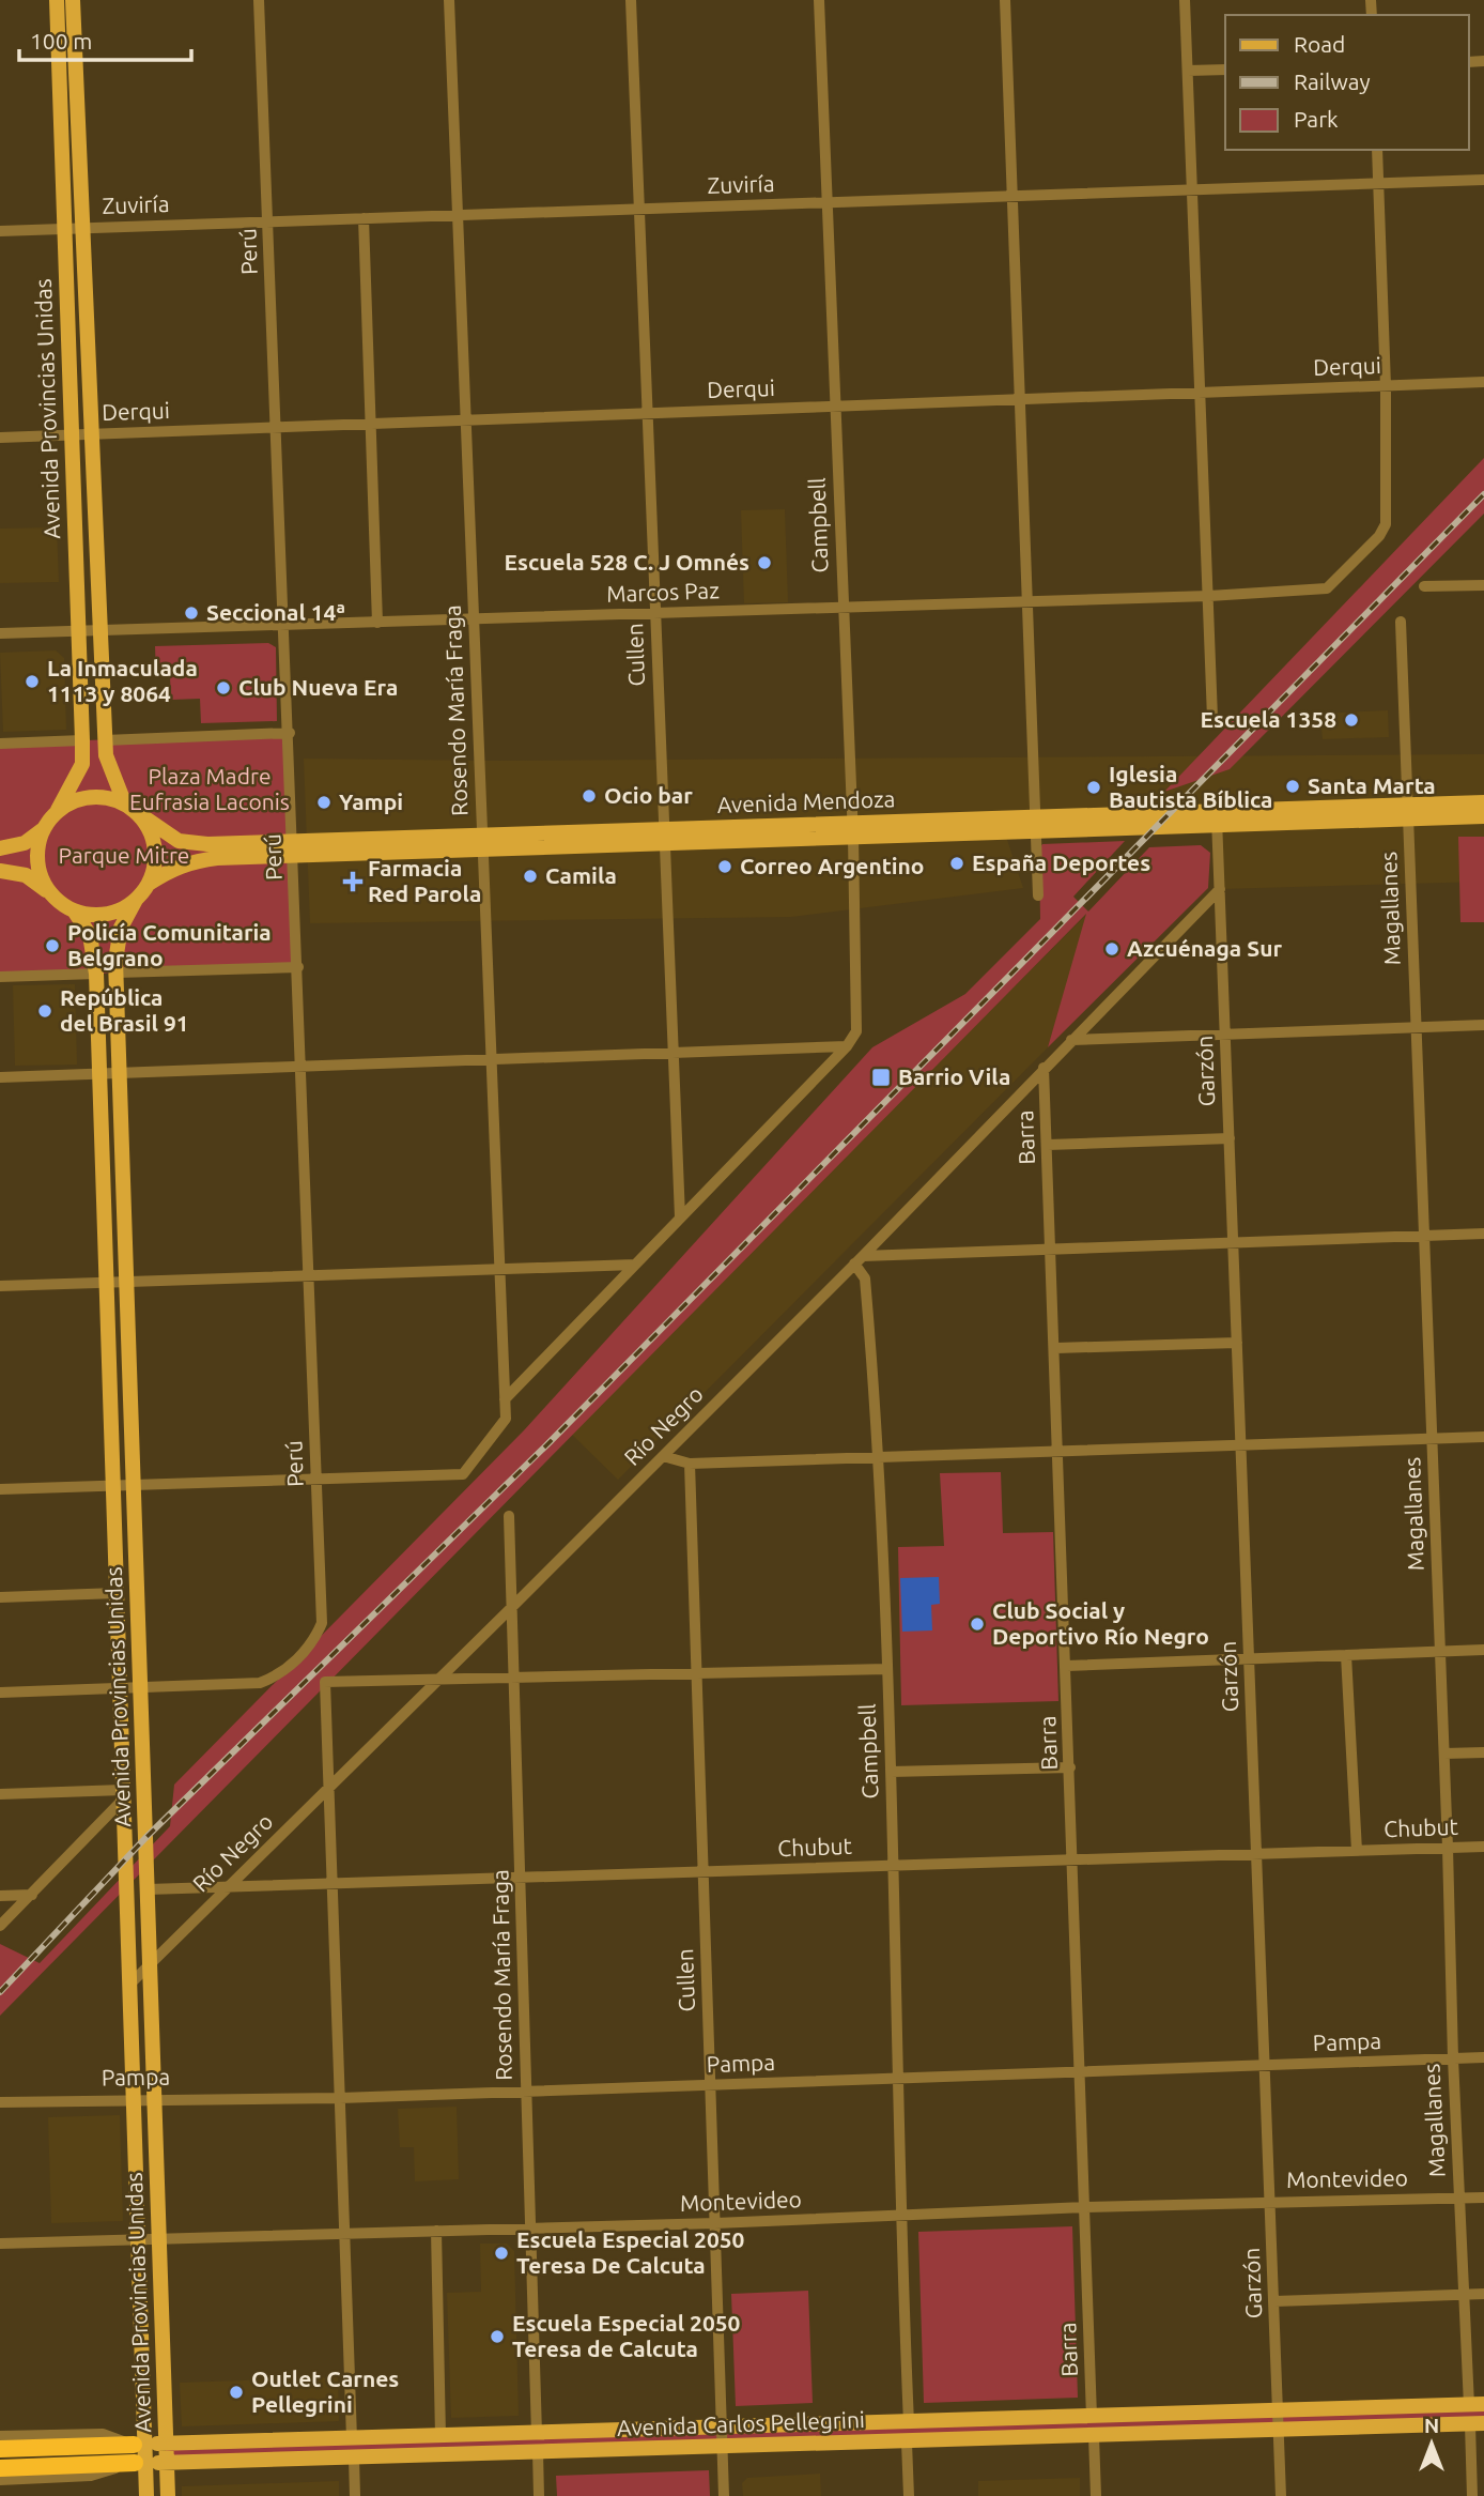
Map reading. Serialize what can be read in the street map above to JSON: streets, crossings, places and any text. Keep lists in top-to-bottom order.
{
  "streets": {
    "main road": ["Avenida Provincias Unidas", "Avenida Mendoza", "Avenida Carlos Pellegrini"],
    "street": [
      "Zuviría",
      "Perú",
      "Derqui",
      "Campbell",
      "Marcos Paz",
      "Cullen",
      "Rosendo María Fraga",
      "Magallanes",
      "Garzón",
      "Barra",
      "Río Negro",
      "Chubut",
      "Pampa",
      "Montevideo"
    ]
  },
  "crossings": [
    ["Zuviría", "Perú"],
    ["Zuviría", "Avenida Provincias Unidas"],
    ["Zuviría", "Campbell"],
    ["Zuviría", "Cullen"],
    ["Zuviría", "Rosendo María Fraga"],
    ["Perú", "Derqui"],
    ["Perú", "Avenida Provincias Unidas"],
    ["Perú", "Marcos Paz"],
    ["Perú", "Rosendo María Fraga"],
    ["Perú", "Avenida Mendoza"],
    ["Derqui", "Avenida Provincias Unidas"],
    ["Derqui", "Campbell"],
    ["Derqui", "Marcos Paz"],
    ["Derqui", "Cullen"],
    ["Derqui", "Rosendo María Fraga"],
    ["Avenida Provincias Unidas", "Marcos Paz"],
    ["Avenida Provincias Unidas", "Avenida Mendoza"],
    ["Avenida Provincias Unidas", "Río Negro"],
    ["Avenida Provincias Unidas", "Chubut"],
    ["Avenida Provincias Unidas", "Pampa"],
    ["Avenida Provincias Unidas", "Montevideo"],
    ["Avenida Provincias Unidas", "Avenida Carlos Pellegrini"],
    ["Campbell", "Marcos Paz"],
    ["Campbell", "Avenida Mendoza"],
    ["Campbell", "Río Negro"],
    ["Campbell", "Chubut"],
    ["Campbell", "Pampa"],
    ["Campbell", "Montevideo"],
    ["Campbell", "Avenida Carlos Pellegrini"],
    ["Marcos Paz", "Cullen"],
    ["Marcos Paz", "Rosendo María Fraga"],
    ["Cullen", "Avenida Mendoza"],
    ["Cullen", "Chubut"],
    ["Cullen", "Pampa"],
    ["Cullen", "Montevideo"],
    ["Cullen", "Avenida Carlos Pellegrini"],
    ["Rosendo María Fraga", "Avenida Mendoza"],
    ["Rosendo María Fraga", "Río Negro"],
    ["Rosendo María Fraga", "Chubut"],
    ["Rosendo María Fraga", "Pampa"],
    ["Rosendo María Fraga", "Montevideo"],
    ["Rosendo María Fraga", "Avenida Carlos Pellegrini"],
    ["Avenida Mendoza", "Magallanes"],
    ["Avenida Mendoza", "Garzón"],
    ["Magallanes", "Chubut"],
    ["Magallanes", "Pampa"],
    ["Magallanes", "Montevideo"],
    ["Magallanes", "Avenida Carlos Pellegrini"],
    ["Garzón", "Río Negro"],
    ["Garzón", "Chubut"],
    ["Garzón", "Pampa"],
    ["Garzón", "Montevideo"],
    ["Garzón", "Avenida Carlos Pellegrini"],
    ["Barra", "Río Negro"],
    ["Barra", "Chubut"],
    ["Barra", "Pampa"],
    ["Barra", "Montevideo"],
    ["Barra", "Avenida Carlos Pellegrini"],
    ["Río Negro", "Chubut"]
  ],
  "parks": ["Plaza Madre Eufrasia Laconis", "Parque Mitre"],
  "places": {
    "other": [
      "Escuela 528 C. J Omnés",
      "Seccional 14ª",
      "La Inmaculada 1113 y 8064",
      "Club Nueva Era",
      "Escuela 1358",
      "Santa Marta",
      "Iglesia Bautista Bíblica",
      "Ocio bar",
      "Yampi",
      "España Deportes",
      "Correo Argentino",
      "Camila",
      "Policía Comunitaria Belgrano",
      "Azcuénaga Sur",
      "República del Brasil 91",
      "Club Social y Deportivo Río Negro",
      "Escuela Especial 2050 Teresa De Calcuta",
      "Escuela Especial 2050 Teresa de Calcuta",
      "Outlet Carnes Pellegrini"
    ],
    "health": ["Farmacia Red Parola"],
    "transit": ["Barrio Vila"]
  },
  "legend": ["Road", "Railway", "Park"],
  "scale_bar": "100 m",
  "north": "top"
}
